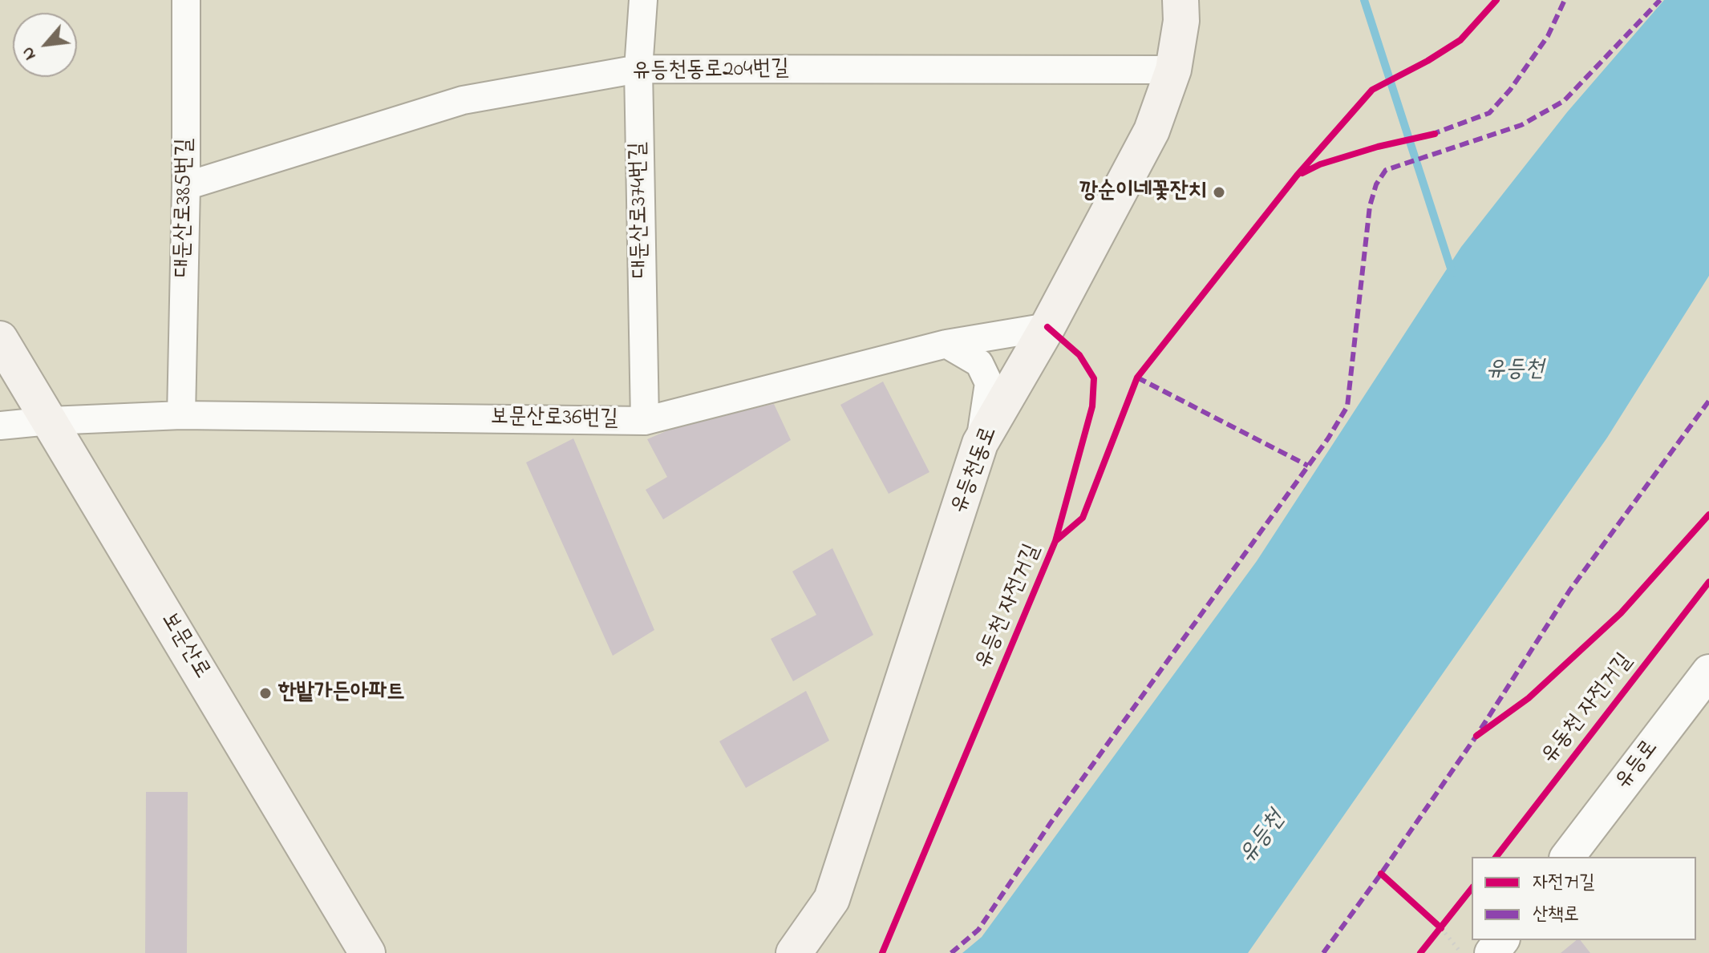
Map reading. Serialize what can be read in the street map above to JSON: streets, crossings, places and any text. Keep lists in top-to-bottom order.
{
  "streets": {
    "main road": ["유등천동로", "보문산로"],
    "street": [
      "유등천동로204번길",
      "대둔산로385번길",
      "대둔산로374번길",
      "보문산로36번길",
      "유등로"
    ],
    "cycle path": ["유등천 자전거길", "유동천 자전거길"]
  },
  "crossings": [
    ["유등천동로204번길", "대둔산로385번길"],
    ["유등천동로204번길", "대둔산로374번길"],
    ["유등천동로204번길", "유등천동로"],
    ["대둔산로385번길", "보문산로36번길"],
    ["대둔산로374번길", "보문산로36번길"],
    ["보문산로36번길", "유등천동로"],
    ["보문산로36번길", "보문산로"]
  ],
  "water": ["유등천"],
  "places": ["깡순이네꽃잔치", "한밭가든아파트"],
  "legend": ["자전거길", "산책로"],
  "north": "bottom left"
}
